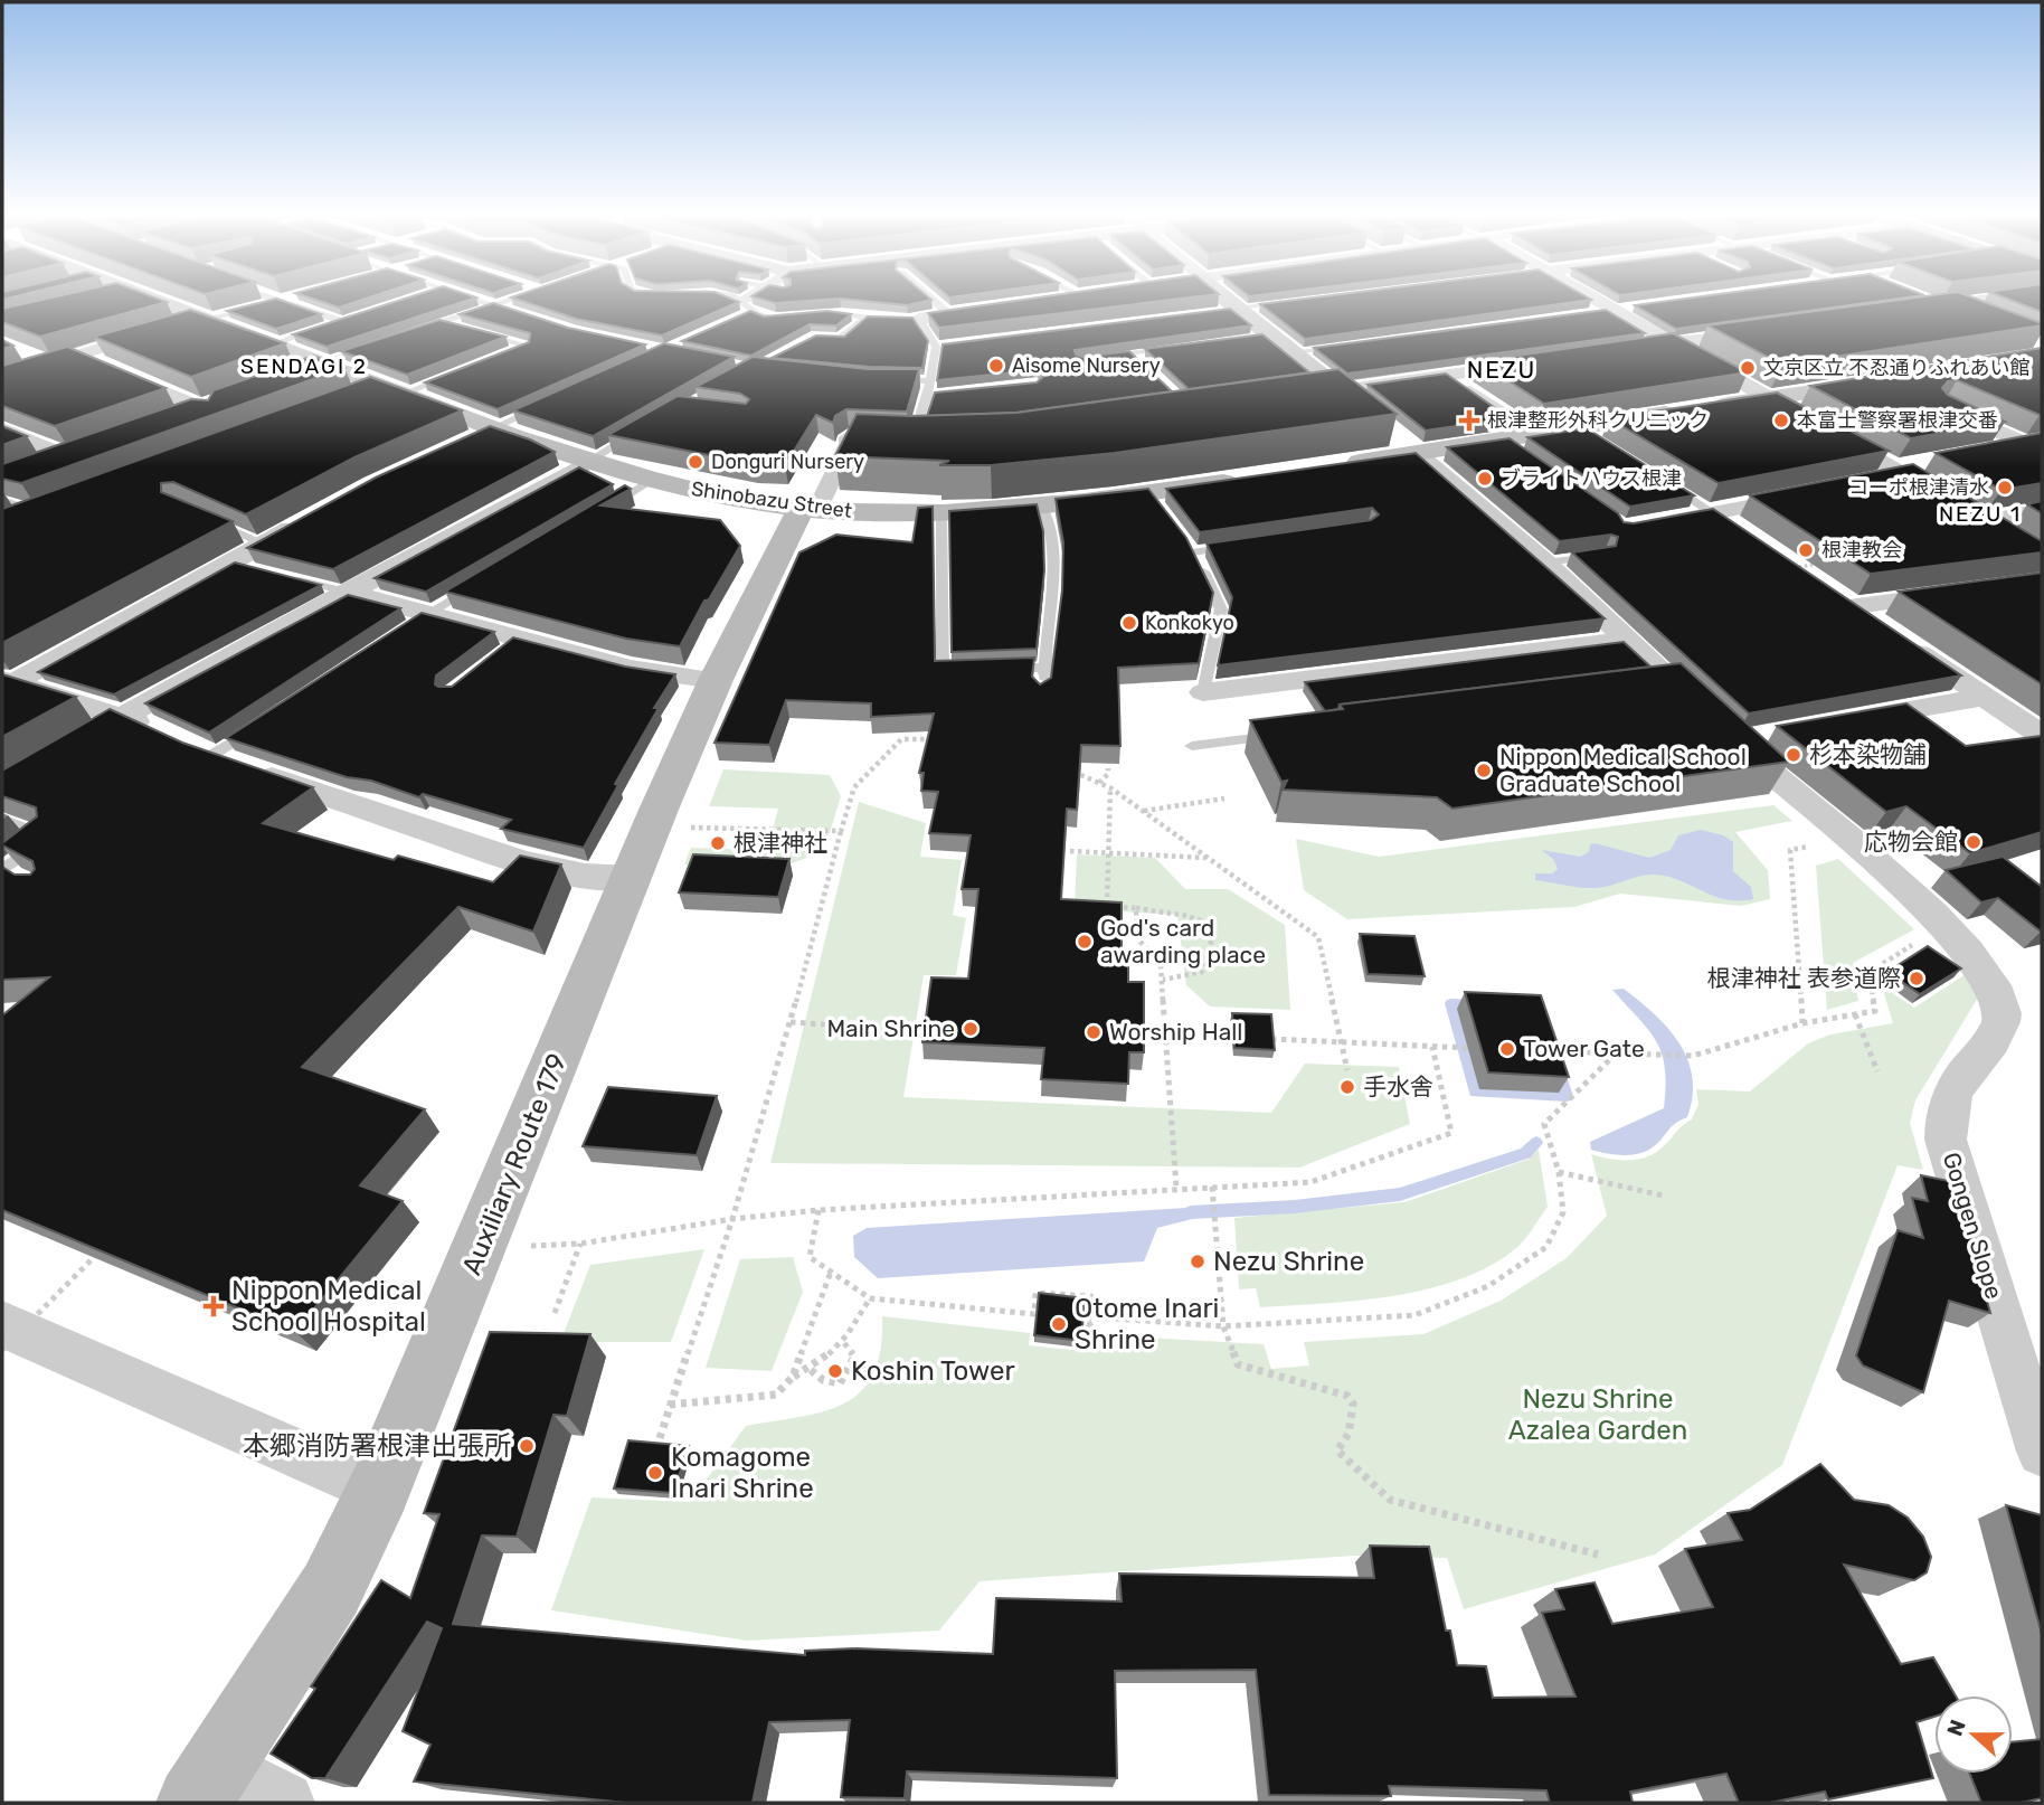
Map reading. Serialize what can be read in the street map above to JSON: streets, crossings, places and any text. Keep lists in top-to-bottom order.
{
  "streets": {
    "street": ["Shinobazu Street", "Auxiliary Route 179", "Gongen Slope"]
  },
  "crossings": [
    ["Shinobazu Street", "Auxiliary Route 179"]
  ],
  "districts": ["SENDAGI 2", "NEZU", "NEZU 1"],
  "parks": ["Nezu Shrine Azalea Garden"],
  "places": {
    "other": [
      "Aisome Nursery",
      "文京区立 不忍通りふれあい館",
      "本富士警察署根津交番",
      "Donguri Nursery",
      "ブライトハウス根津",
      "コーポ根津清水",
      "根津教会",
      "Konkokyo",
      "杉本染物舗",
      "Nippon Medical School Graduate School",
      "応物会館",
      "根津神社",
      "God's card awarding place",
      "根津神社 表参道際",
      "Main Shrine",
      "Worship Hall",
      "Tower Gate",
      "手水舎",
      "Nezu Shrine",
      "Otome Inari Shrine",
      "Koshin Tower",
      "本郷消防署根津出張所",
      "Komagome Inari Shrine"
    ],
    "health": ["根津整形外科クリニック", "Nippon Medical School Hospital"]
  },
  "north": "left"
}
